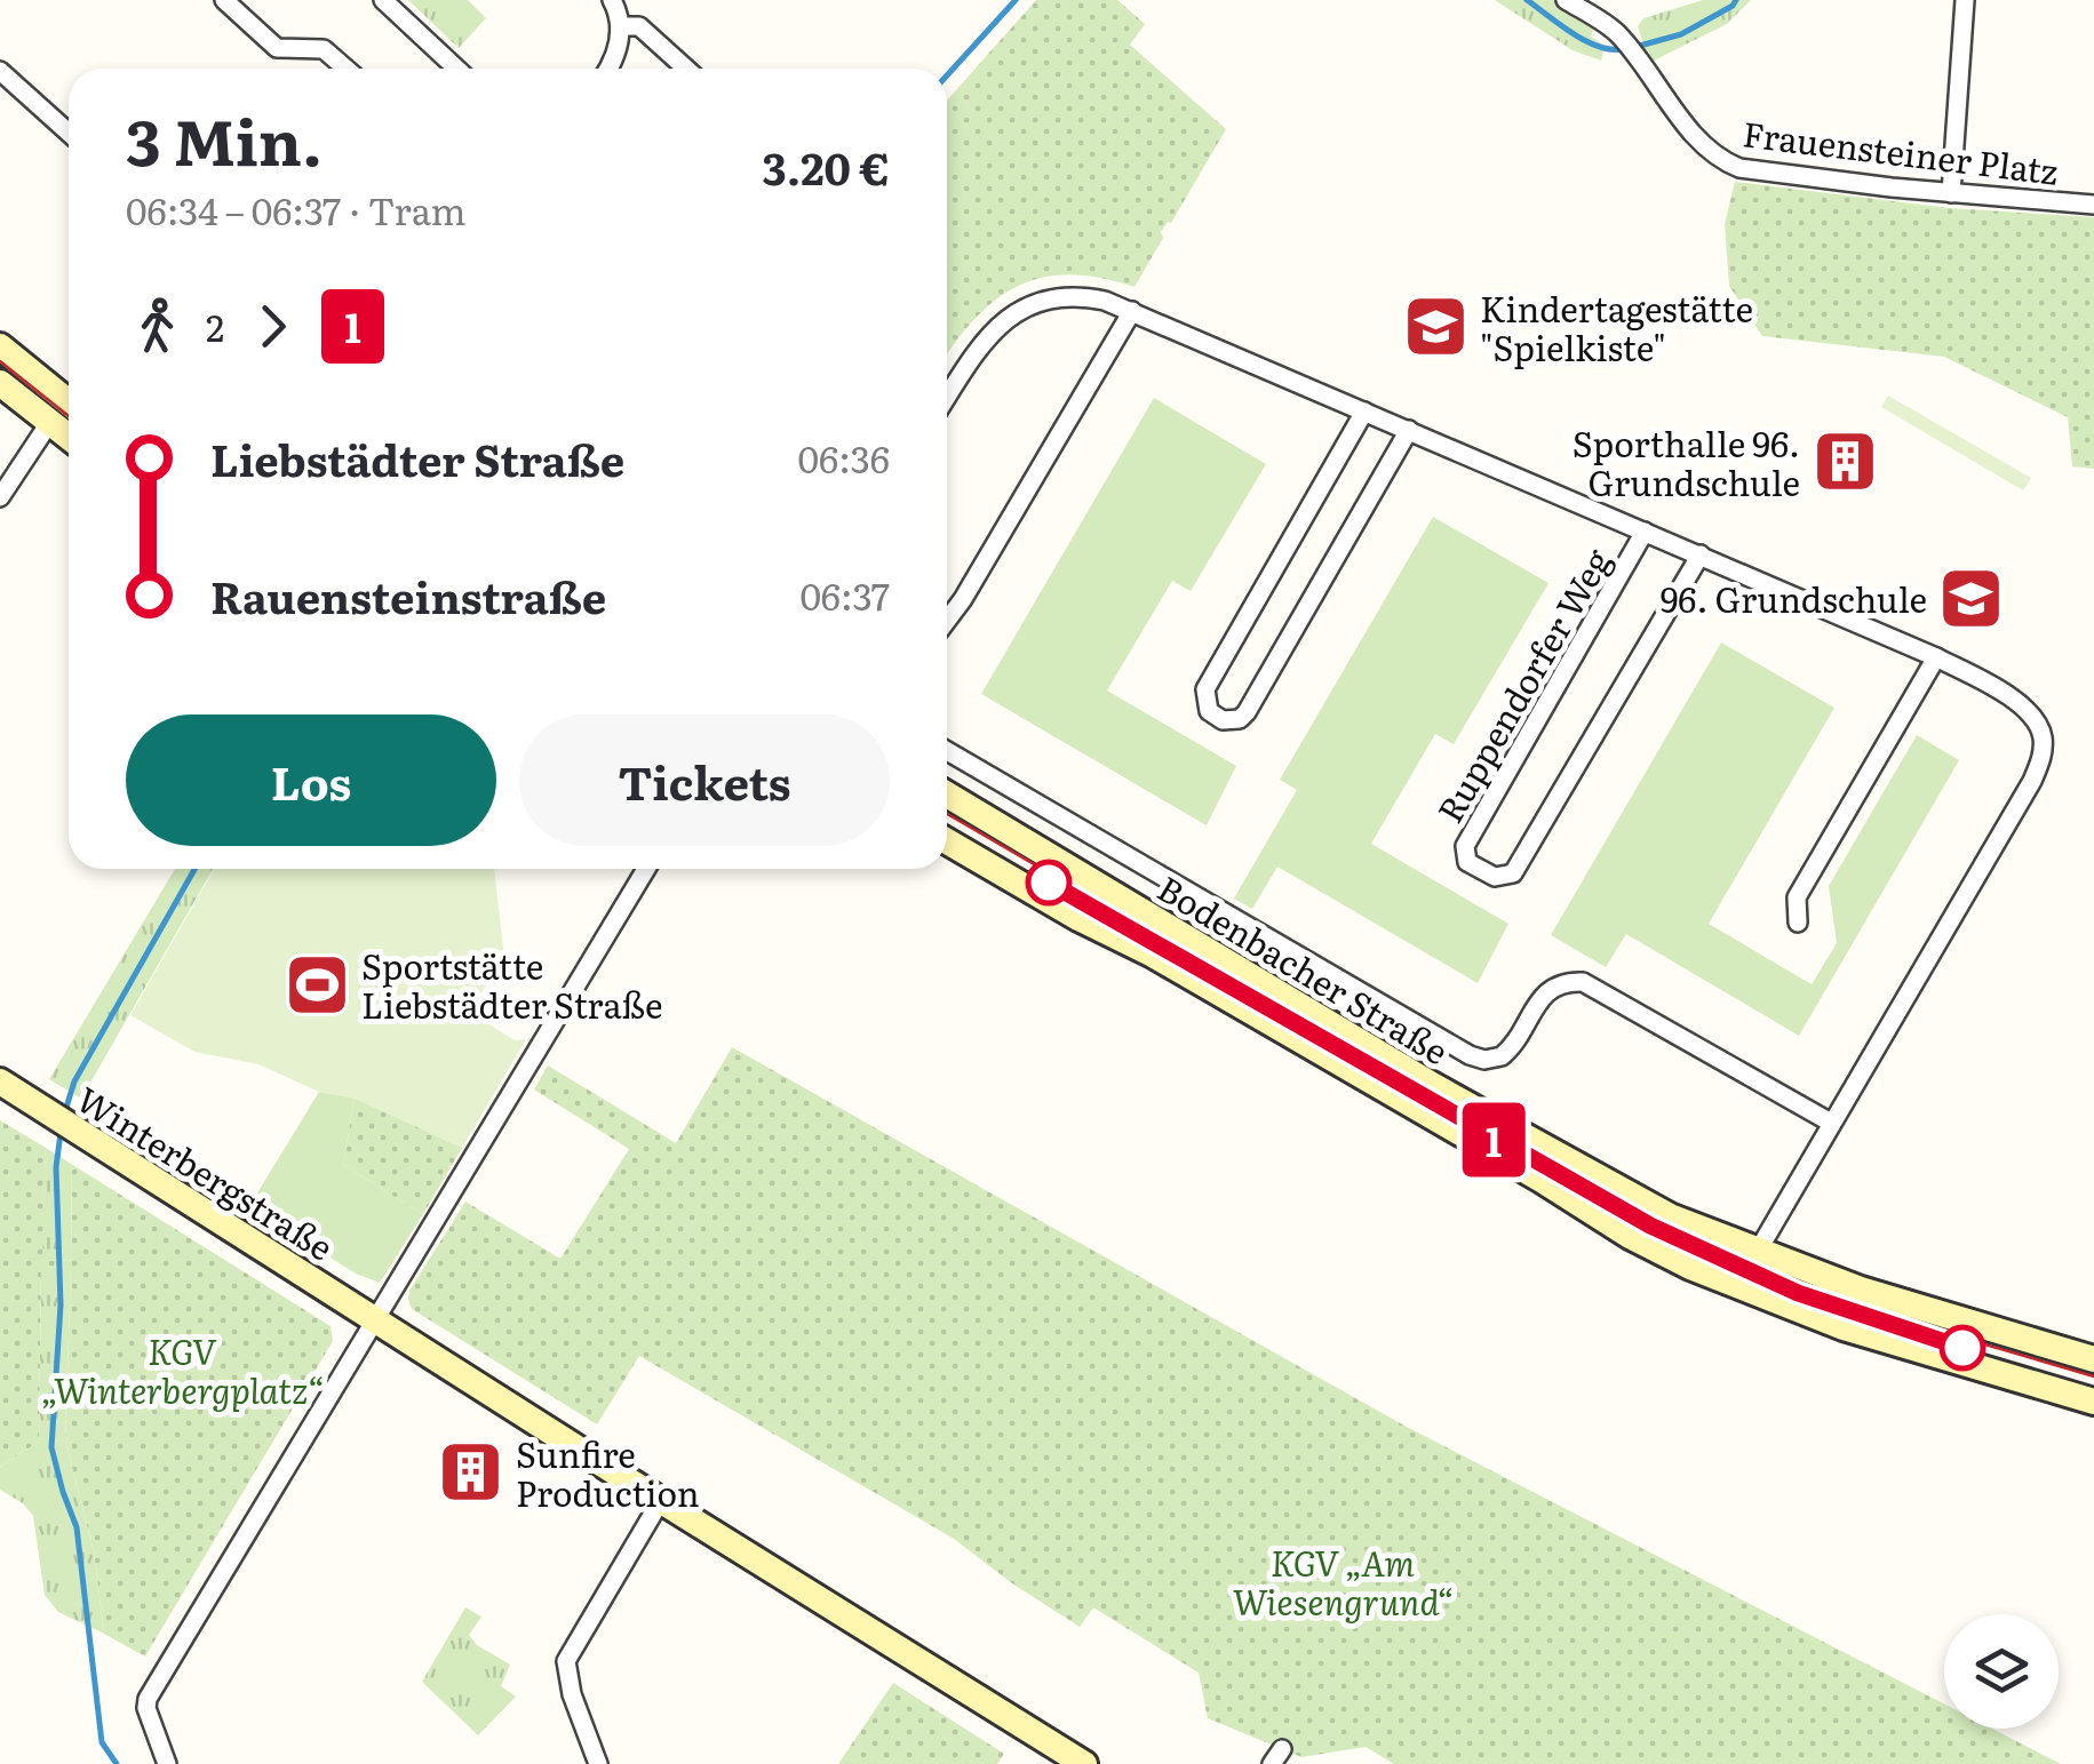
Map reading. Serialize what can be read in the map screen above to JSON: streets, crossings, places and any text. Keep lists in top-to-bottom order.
{
  "streets": {
    "street": [
      "Frauensteiner Platz",
      "Ruppendorfer Weg",
      "Bodenbacher Straße",
      "Winterbergstraße"
    ]
  },
  "parks": ["KGV „Winterbergplatz“", "KGV „Am Wiesengrund“"],
  "places": {
    "school or university": ["Kindertagestätte \"Spielkiste\"", "96. Grundschule"],
    "building": ["Sporthalle 96. Grundschule", "Sunfire Production"],
    "sports": ["Sportstätte Liebstädter Straße"]
  },
  "lines": ["tram line 1"],
  "page": {
    "on_map": "1",
    "heading": ["3 Min.", "06:34 – 06:37 · Tram", "3.20 €"],
    "legs": ["2", "1"],
    "list": [
      {
        "name": "Liebstädter Straße",
        "value": "06:36"
      },
      {
        "name": "Rauensteinstraße",
        "value": "06:37"
      }
    ],
    "buttons": ["Los", "Tickets"]
  }
}
